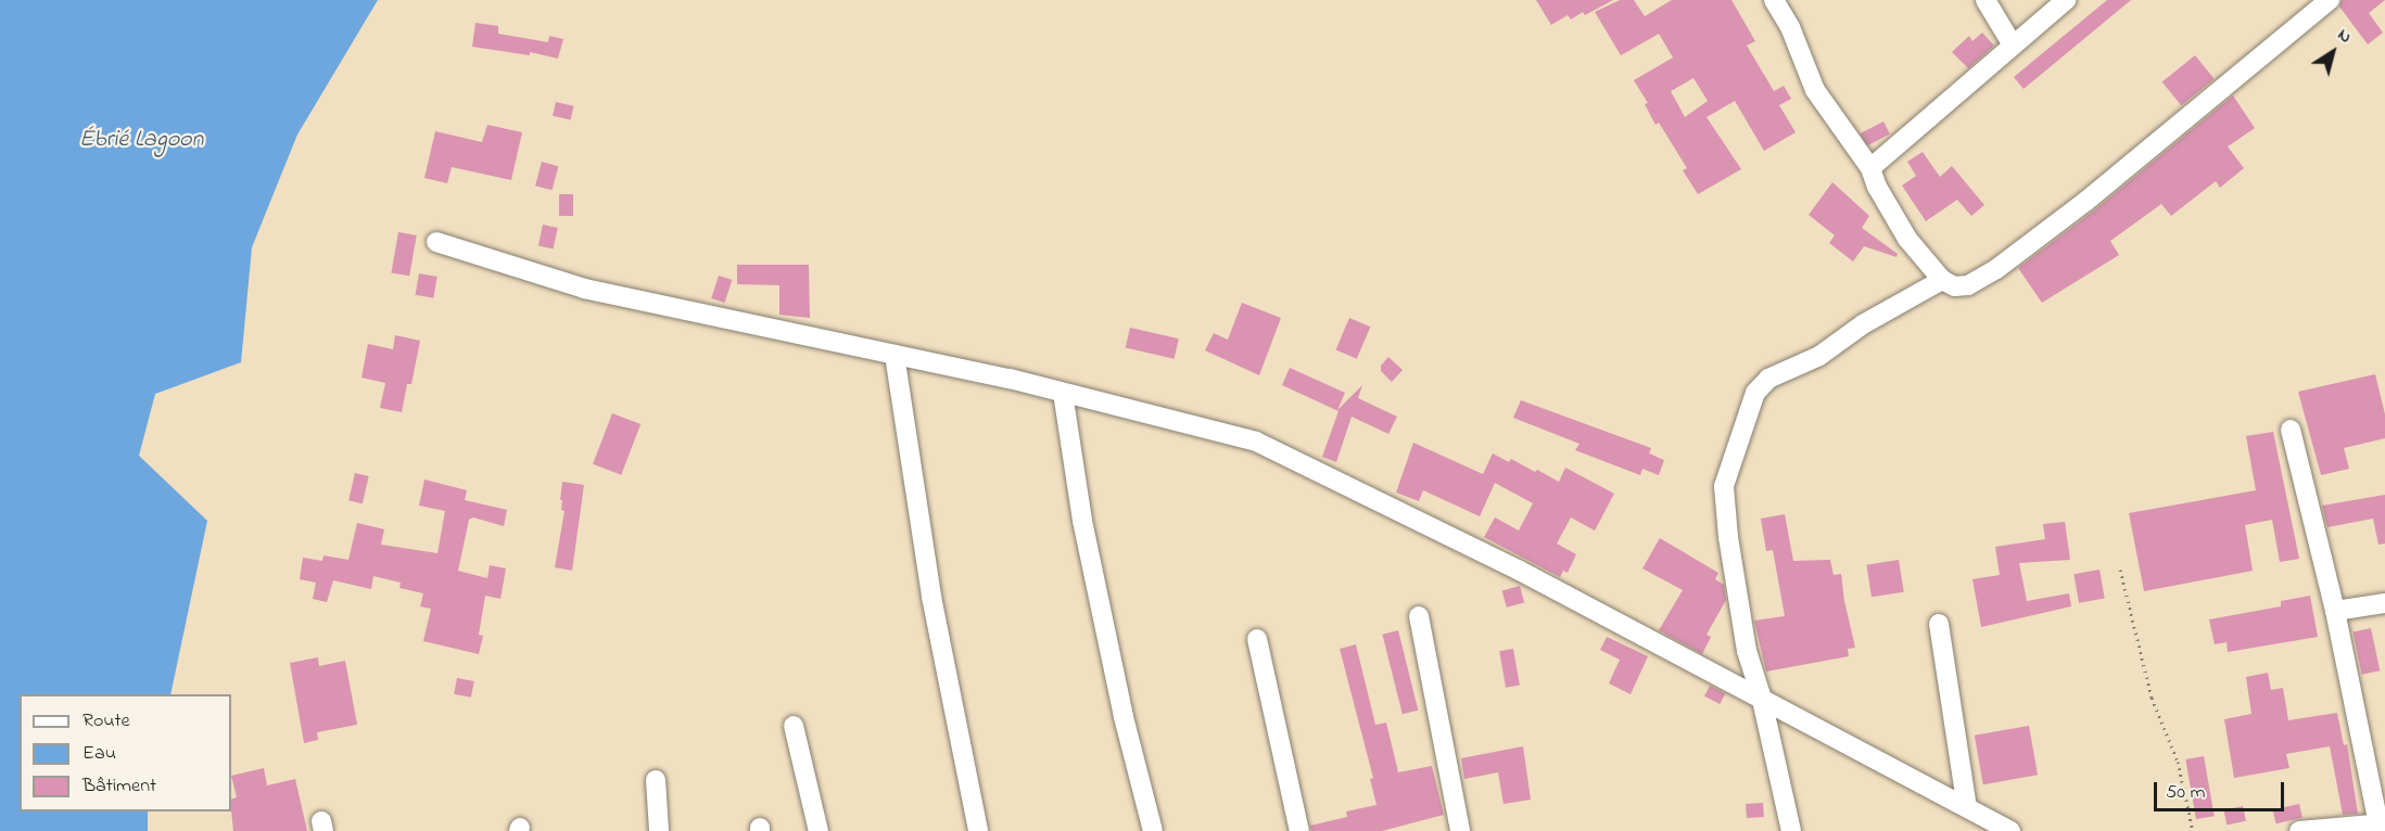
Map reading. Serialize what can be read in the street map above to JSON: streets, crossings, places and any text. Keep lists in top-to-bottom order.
{
  "water": ["Ébrié Lagoon"],
  "legend": ["Route", "Eau", "Bâtiment"],
  "scale_bar": "50 m",
  "north": "top right"
}
